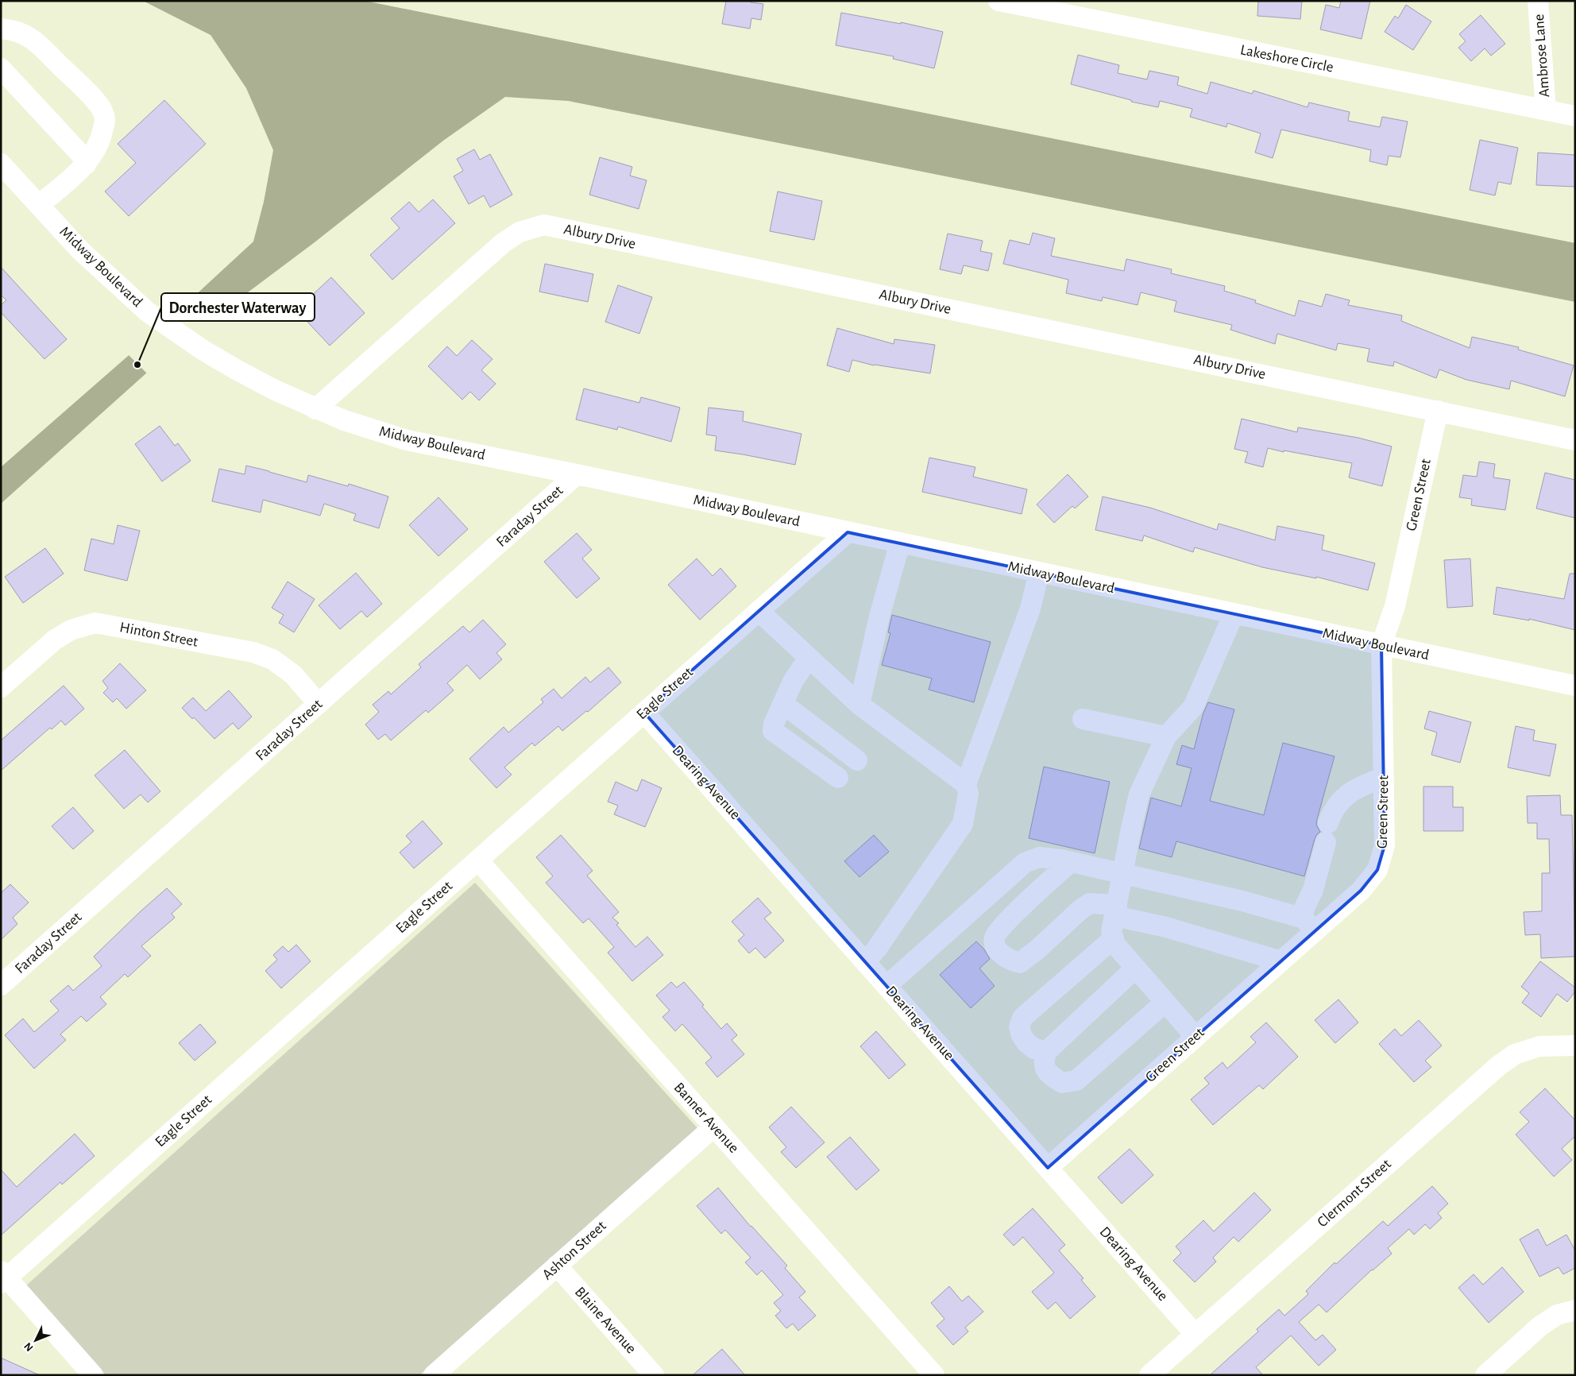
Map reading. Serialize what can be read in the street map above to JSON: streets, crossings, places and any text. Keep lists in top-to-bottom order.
{
  "streets": {
    "street": [
      "Ambrose Lane",
      "Lakeshore Circle",
      "Albury Drive",
      "Midway Boulevard",
      "Green Street",
      "Faraday Street",
      "Hinton Street",
      "Eagle Street",
      "Dearing Avenue",
      "Banner Avenue",
      "Clermont Street",
      "Ashton Street",
      "Blaine Avenue"
    ]
  },
  "crossings": [
    ["Ambrose Lane", "Lakeshore Circle"],
    ["Albury Drive", "Midway Boulevard"],
    ["Albury Drive", "Green Street"],
    ["Midway Boulevard", "Green Street"],
    ["Midway Boulevard", "Faraday Street"],
    ["Midway Boulevard", "Eagle Street"],
    ["Green Street", "Dearing Avenue"],
    ["Faraday Street", "Hinton Street"],
    ["Eagle Street", "Dearing Avenue"],
    ["Eagle Street", "Banner Avenue"],
    ["Dearing Avenue", "Clermont Street"],
    ["Banner Avenue", "Ashton Street"],
    ["Ashton Street", "Blaine Avenue"]
  ],
  "places": ["Dorchester Waterway"],
  "north": "bottom left"
}
